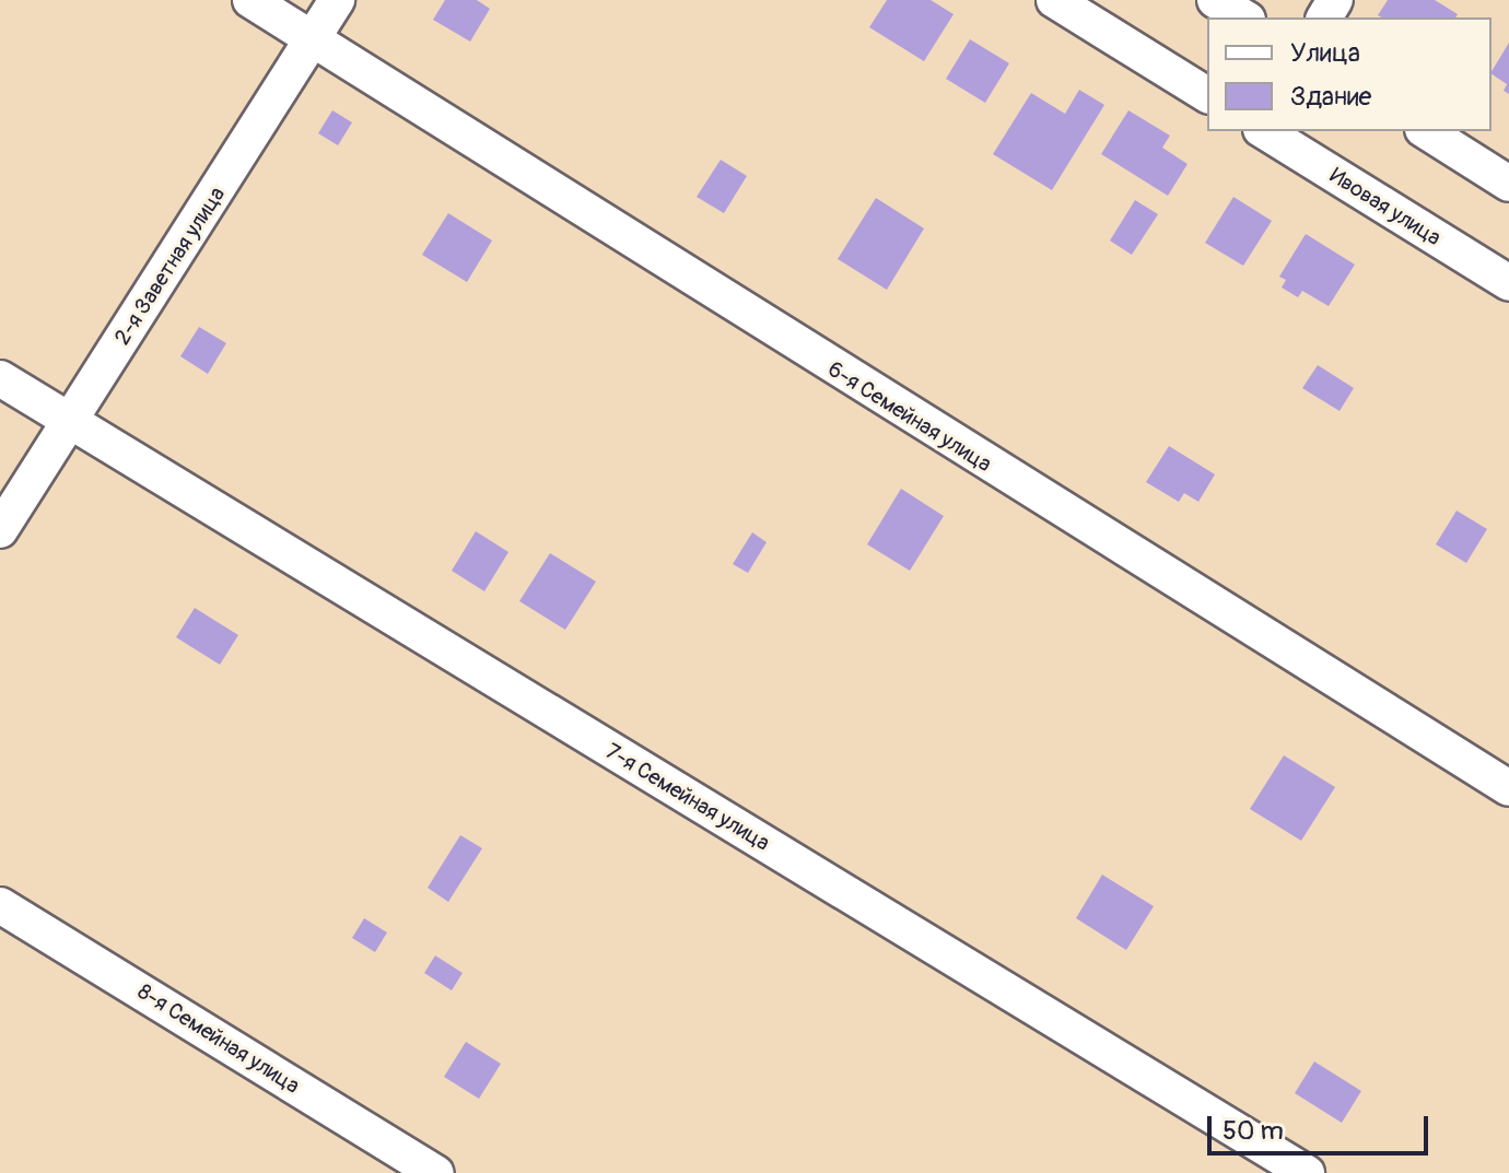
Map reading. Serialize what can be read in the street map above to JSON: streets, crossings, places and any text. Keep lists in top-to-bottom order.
{
  "streets": {
    "street": [
      "Ивовая улица",
      "2-я Заветная улица",
      "6-я Семейная улица",
      "7-я Семейная улица",
      "8-я Семейная улица"
    ]
  },
  "crossings": [
    ["2-я Заветная улица", "6-я Семейная улица"],
    ["2-я Заветная улица", "7-я Семейная улица"]
  ],
  "legend": ["Улица", "Здание"],
  "scale_bar": "50 m"
}
